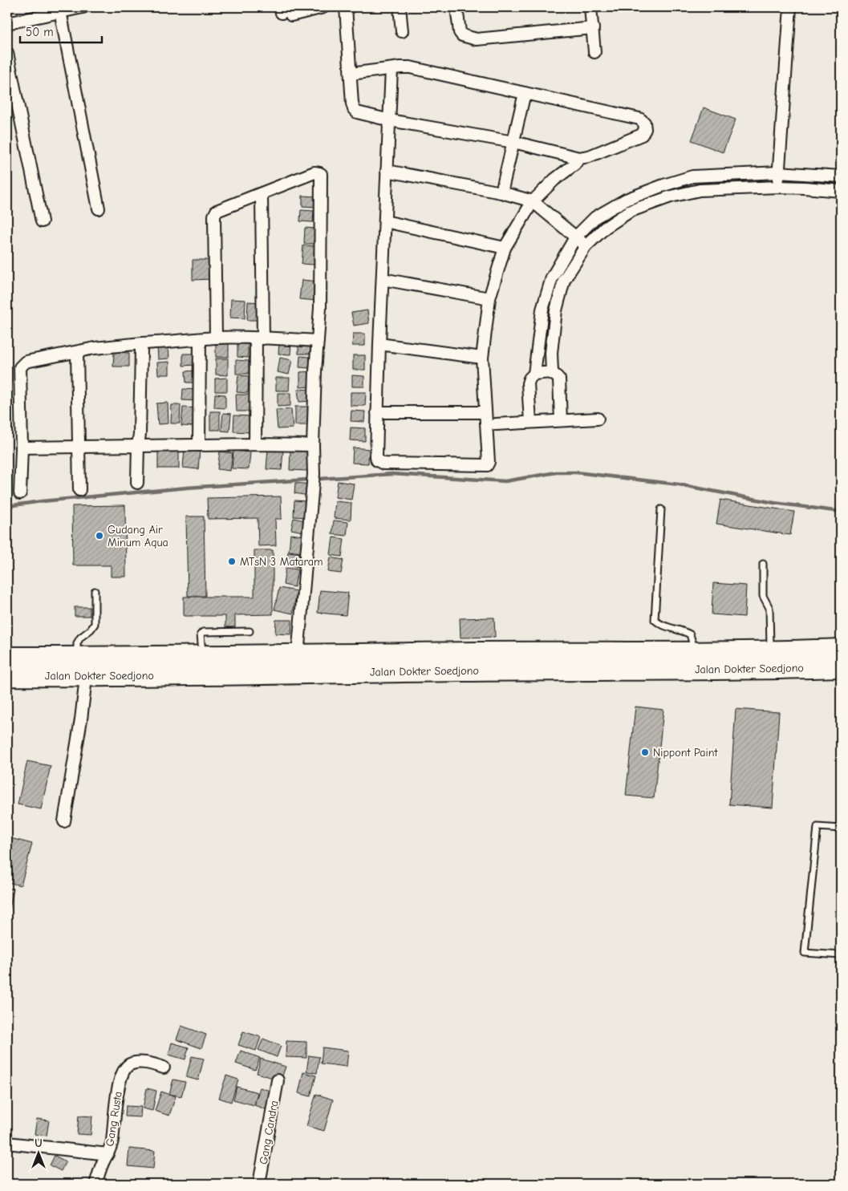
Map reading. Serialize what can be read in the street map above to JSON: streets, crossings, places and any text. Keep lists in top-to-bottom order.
{
  "streets": {
    "highway": ["Jalan Dokter Soedjono"],
    "street": ["Gang Rusta", "Gang Candra"]
  },
  "places": ["Gudang Air Minum Aqua", "MTsN 3 Mataram", "Nippont Paint"],
  "scale_bar": "50 m",
  "north": "top"
}
